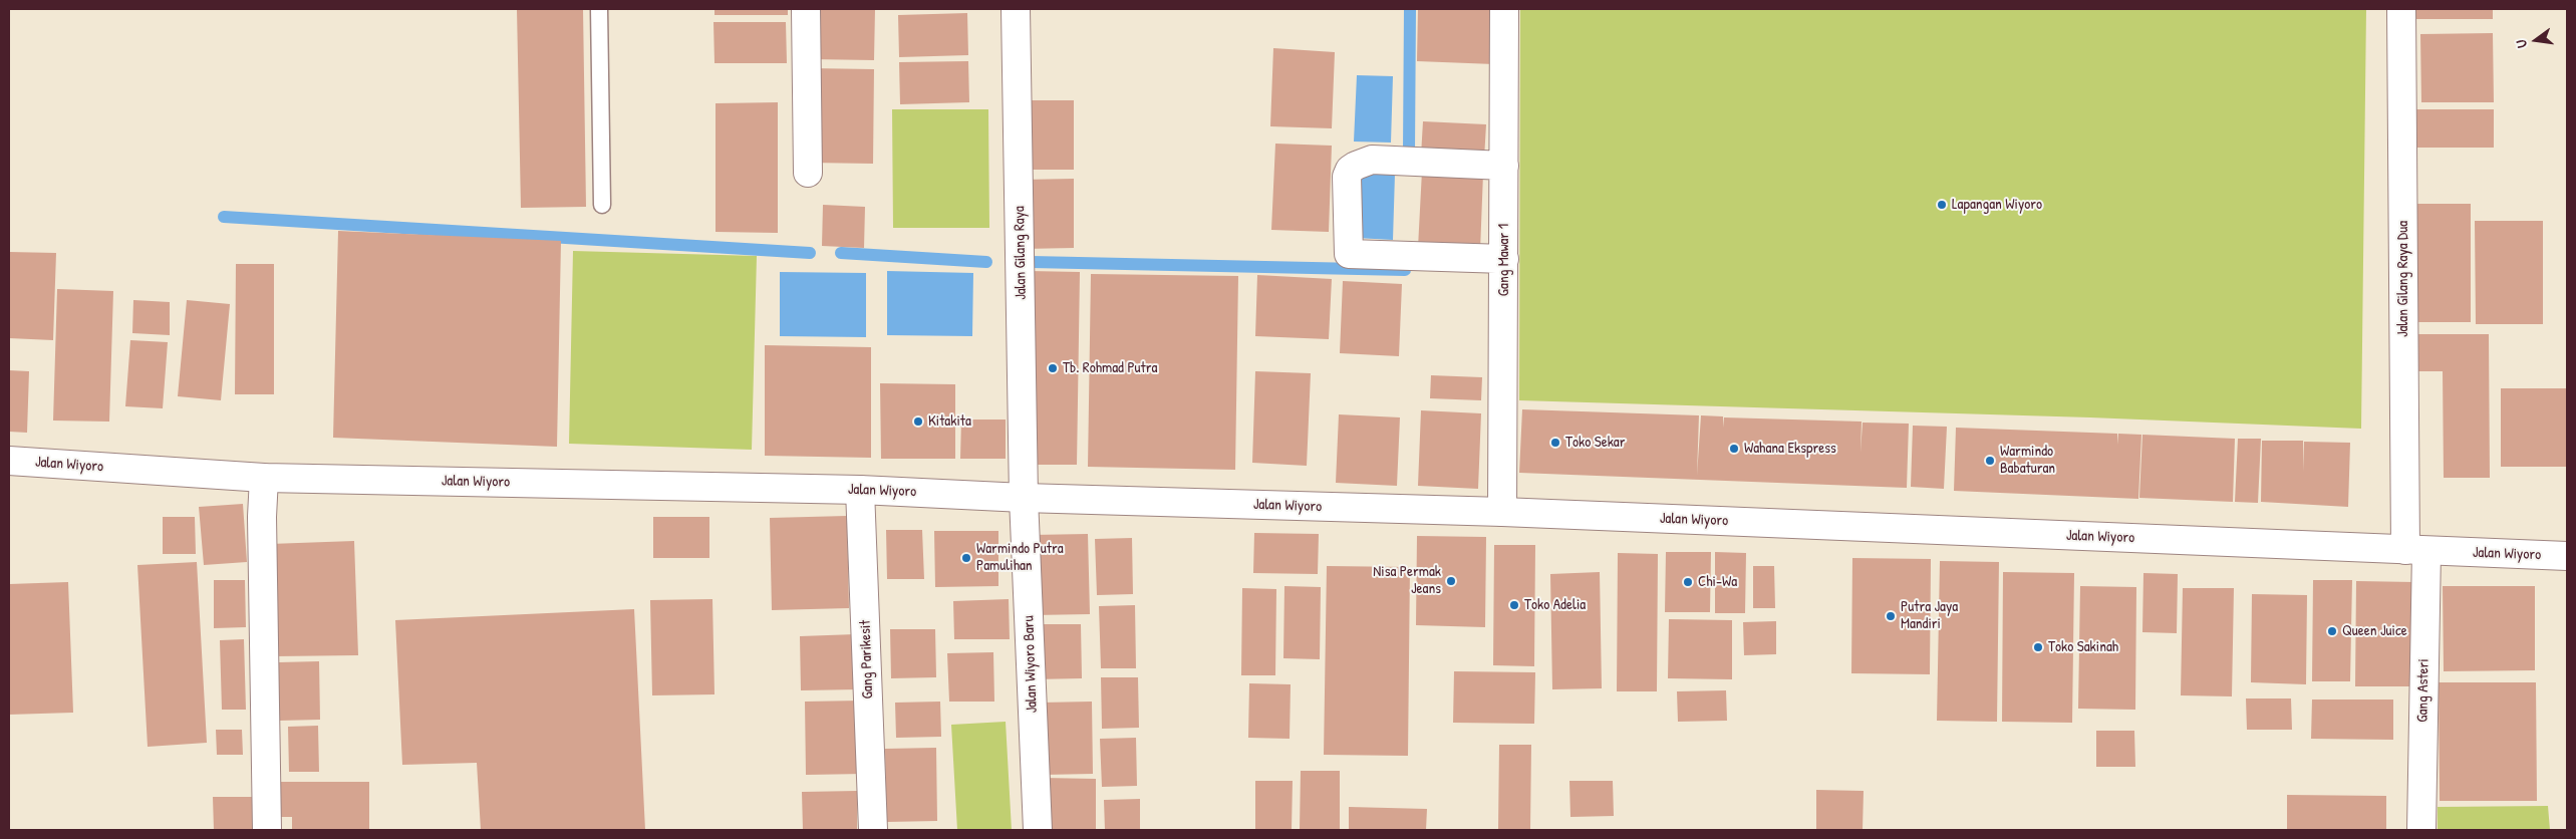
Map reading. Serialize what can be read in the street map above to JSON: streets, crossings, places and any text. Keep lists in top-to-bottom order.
{
  "streets": {
    "street": [
      "Jalan Gilang Raya",
      "Gang Mawar 1",
      "Jalan Gilang Raya Dua",
      "Jalan Wiyoro",
      "Gang Parikesit",
      "Jalan Wiyoro Baru",
      "Gang Asteri"
    ]
  },
  "crossings": [
    ["Jalan Gilang Raya", "Jalan Wiyoro"],
    ["Jalan Gilang Raya", "Jalan Wiyoro Baru"],
    ["Gang Mawar 1", "Jalan Wiyoro"],
    ["Jalan Gilang Raya Dua", "Jalan Wiyoro"],
    ["Jalan Gilang Raya Dua", "Gang Asteri"],
    ["Jalan Wiyoro", "Gang Parikesit"],
    ["Jalan Wiyoro", "Jalan Wiyoro Baru"],
    ["Jalan Wiyoro", "Gang Asteri"]
  ],
  "places": [
    "Lapangan Wiyoro",
    "Tb. Rohmad Putra",
    "Kitakita",
    "Toko Sekar",
    "Wahana Ekspress",
    "Warmindo Babaturan",
    "Warmindo Putra Pamulihan",
    "Nisa Permak Jeans",
    "Chi-Wa",
    "Toko Adelia",
    "Putra Jaya Mandiri",
    "Queen Juice",
    "Toko Sakinah"
  ],
  "north": "left"
}
